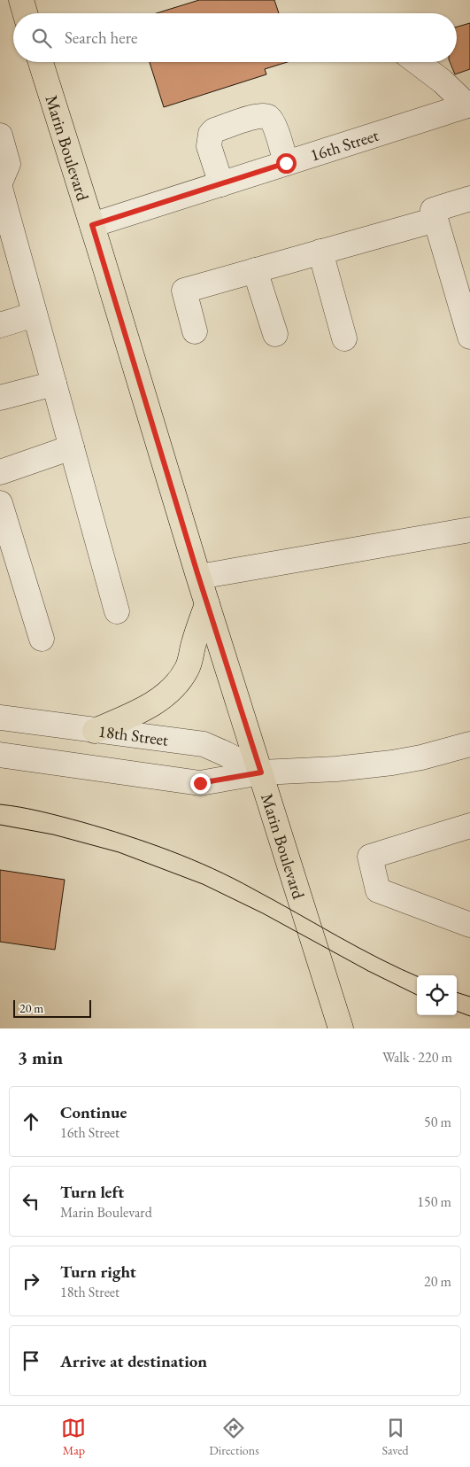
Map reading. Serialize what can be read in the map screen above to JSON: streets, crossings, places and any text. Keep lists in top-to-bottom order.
{
  "streets": {
    "main road": ["Marin Boulevard"],
    "street": ["16th Street", "18th Street"]
  },
  "crossings": [
    ["16th Street", "Marin Boulevard"],
    ["Marin Boulevard", "18th Street"]
  ],
  "scale_bar": "20 m",
  "page": {
    "search": "Search here",
    "scale": "20 m",
    "heading": ["3 min", "Walk · 220 m"],
    "list": [
      ["Continue", "16th Street", "50 m"],
      ["Turn left", "Marin Boulevard", "150 m"],
      ["Turn right", "18th Street", "20 m"],
      "Arrive at destination"
    ],
    "nav": ["Map", "Directions", "Saved"]
  }
}
